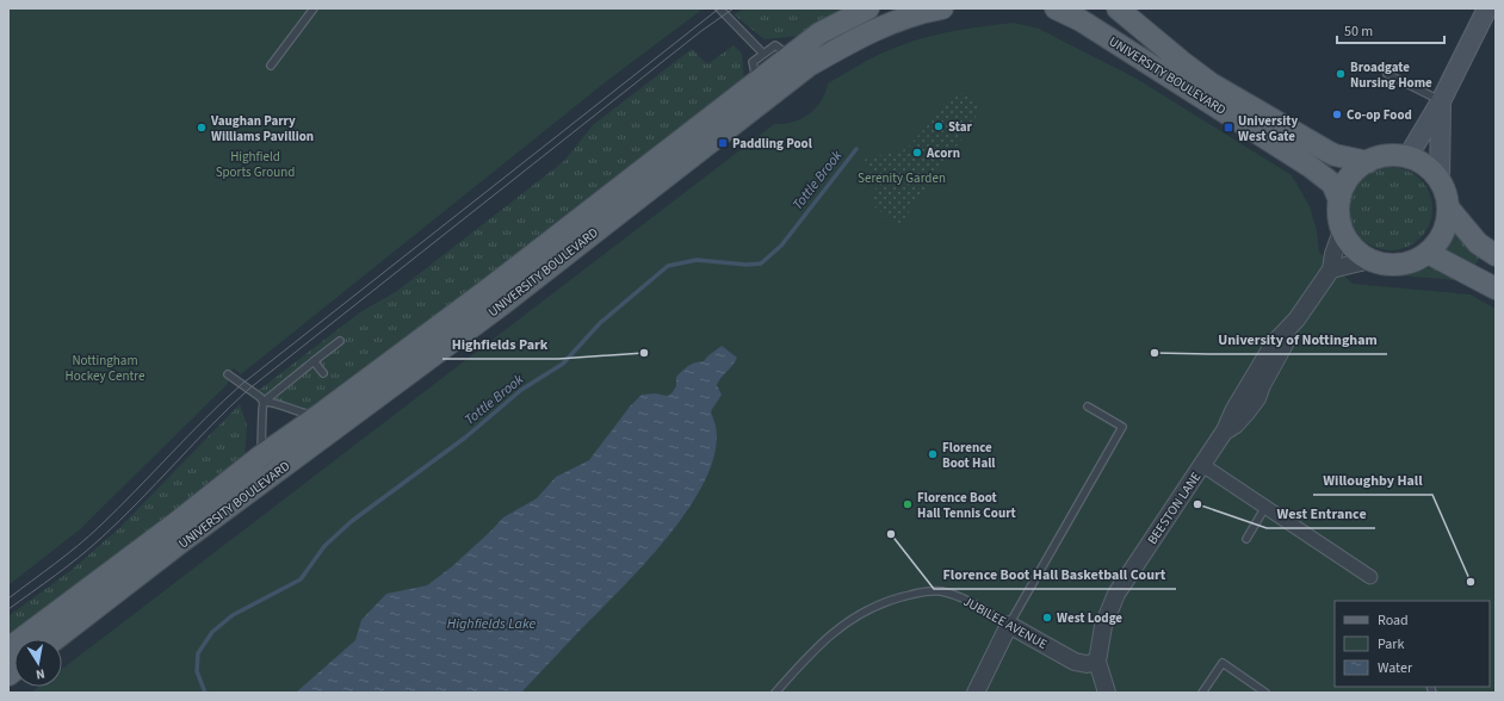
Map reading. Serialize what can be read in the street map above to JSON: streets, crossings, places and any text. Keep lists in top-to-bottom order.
{
  "streets": {
    "main road": ["UNIVERSITY BOULEVARD"],
    "street": ["BEESTON LANE", "JUBILEE AVENUE"]
  },
  "crossings": [
    ["BEESTON LANE", "JUBILEE AVENUE"]
  ],
  "water": ["Tottle Brook", "Highfields Lake"],
  "parks": ["Highfield Sports Ground", "Serenity Garden", "Nottingham Hockey Centre"],
  "places": {
    "other": [
      "Broadgate Nursing Home",
      "Co-op Food",
      "Star",
      "Vaughan Parry Williams Pavillion",
      "Acorn",
      "Highfields Park",
      "University of Nottingham",
      "Florence Boot Hall",
      "Florence Boot Hall Tennis Court",
      "West Entrance",
      "Florence Boot Hall Basketball Court",
      "Willoughby Hall",
      "West Lodge"
    ],
    "transit": ["University West Gate", "Paddling Pool"]
  },
  "legend": ["Road", "Park", "Water"],
  "scale_bar": "50 m",
  "north": "bottom"
}
